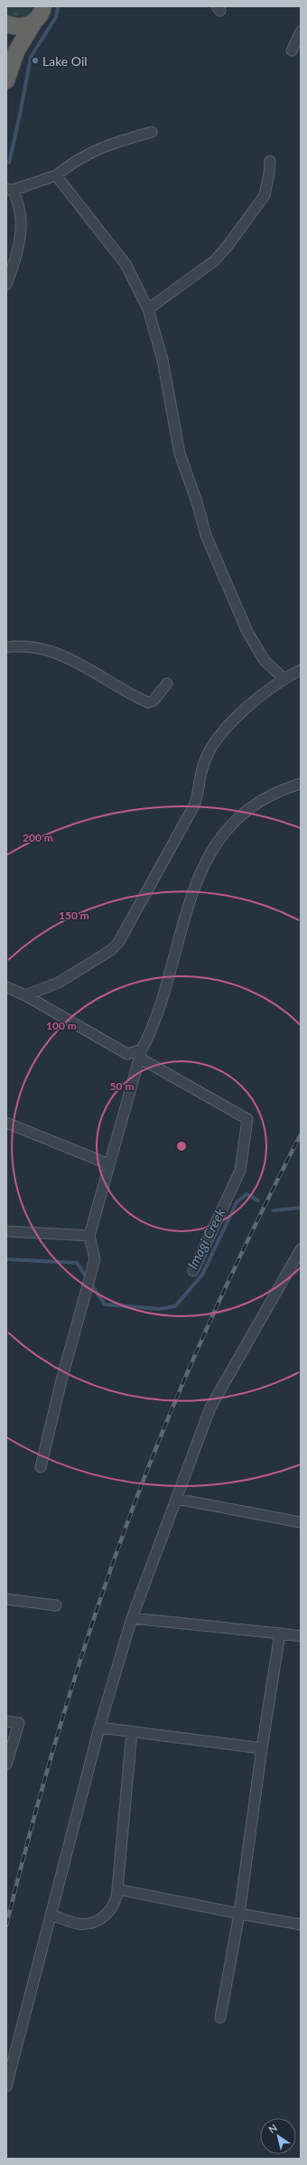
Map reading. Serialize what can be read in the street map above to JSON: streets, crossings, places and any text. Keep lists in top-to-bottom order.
{
  "water": ["Imagi Creek"],
  "places": ["Lake Oil"],
  "north": "top left",
  "rings": [
    "200 m",
    "150 m",
    "100 m",
    "50 m"
  ]
}
